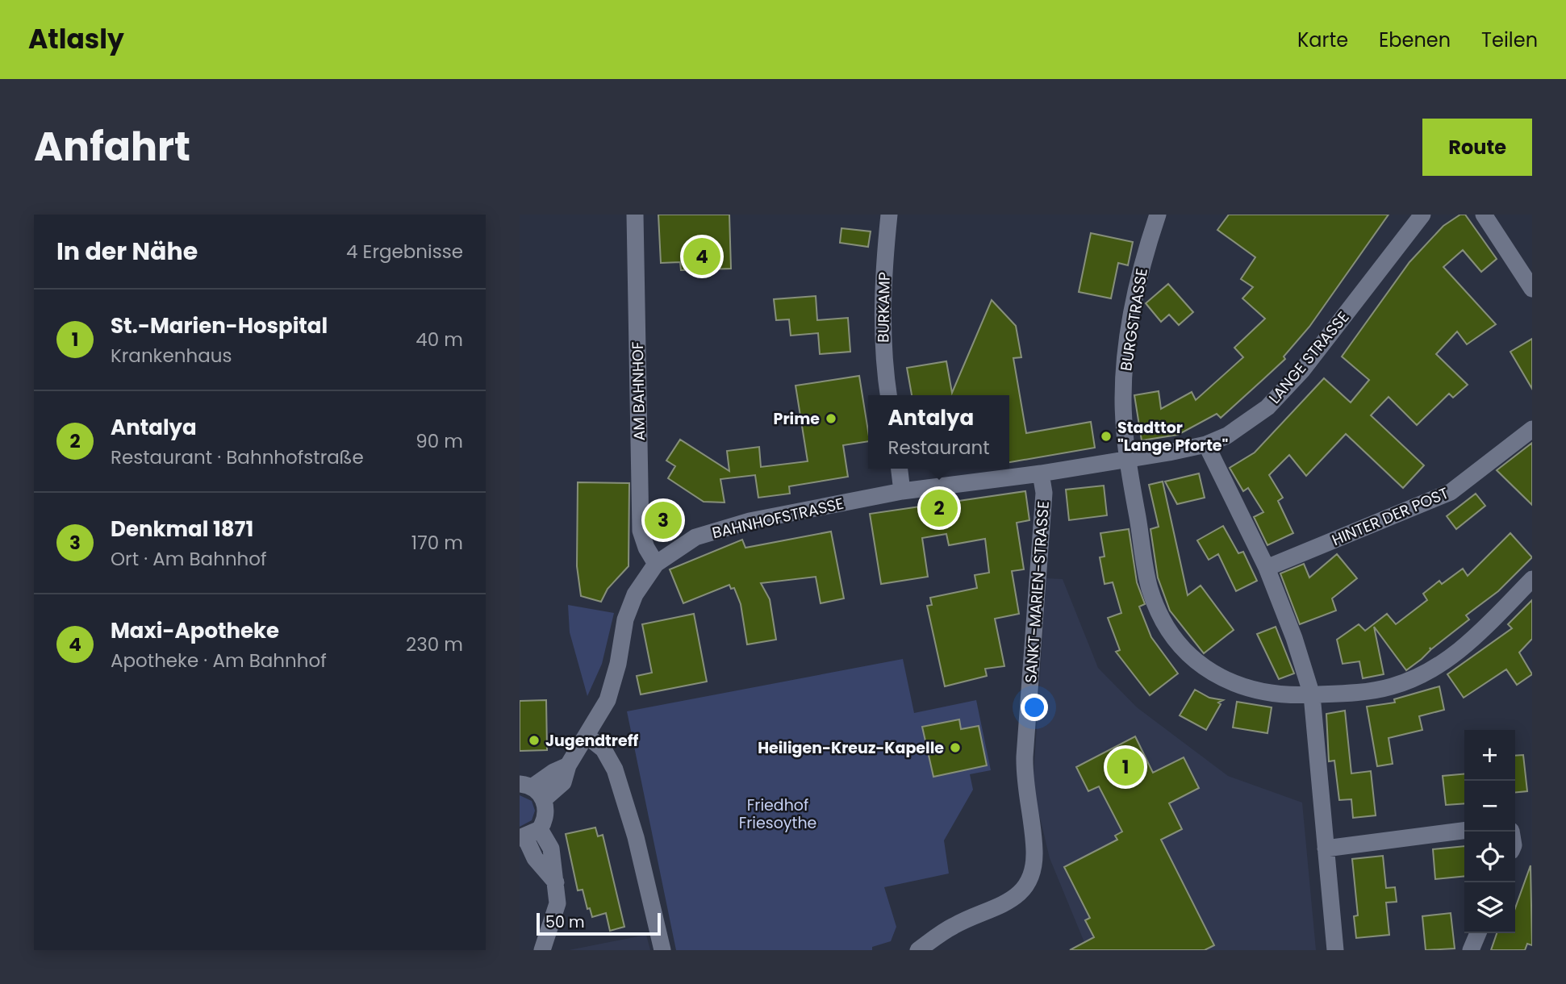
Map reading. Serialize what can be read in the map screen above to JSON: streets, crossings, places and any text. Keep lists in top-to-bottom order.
{
  "streets": {
    "street": [
      "BURKAMP",
      "BURGSTRASSE",
      "LANGE STRASSE",
      "AM BAHNHOF",
      "HINTER DER POST",
      "BAHNHOFSTRASSE",
      "SANKT-MARIEN-STRASSE"
    ]
  },
  "crossings": [
    ["BURGSTRASSE", "LANGE STRASSE"],
    ["BURGSTRASSE", "BAHNHOFSTRASSE"],
    ["LANGE STRASSE", "BAHNHOFSTRASSE"],
    ["AM BAHNHOF", "BAHNHOFSTRASSE"],
    ["BAHNHOFSTRASSE", "SANKT-MARIEN-STRASSE"]
  ],
  "parks": ["Friedhof Friesoythe"],
  "places": [
    "Prime",
    "Stadttor \"Lange Pforte\"",
    "Jugendtreff",
    "Heiligen-Kreuz-Kapelle"
  ],
  "scale_bar": "50 m",
  "page": {
    "header": "Atlasly",
    "nav": ["Karte", "Ebenen", "Teilen"],
    "title": "Anfahrt",
    "buttons": "Route",
    "heading": ["In der Nähe", "4 Ergebnisse"],
    "pins": [
      "4",
      "2",
      "3",
      "1"
    ],
    "list": [
      {
        "mark": "1",
        "name": "St.-Marien-Hospital",
        "note": "Krankenhaus",
        "value": "40 m"
      },
      {
        "mark": "2",
        "name": "Antalya",
        "note": "Restaurant · Bahnhofstraße",
        "value": "90 m"
      },
      {
        "mark": "3",
        "name": "Denkmal 1871",
        "note": "Ort · Am Bahnhof",
        "value": "170 m"
      },
      {
        "mark": "4",
        "name": "Maxi-Apotheke",
        "note": "Apotheke · Am Bahnhof",
        "value": "230 m"
      }
    ],
    "popup": ["Antalya", "Restaurant"],
    "map_buttons": ["+", "−"],
    "scale": "50 m"
  }
}
